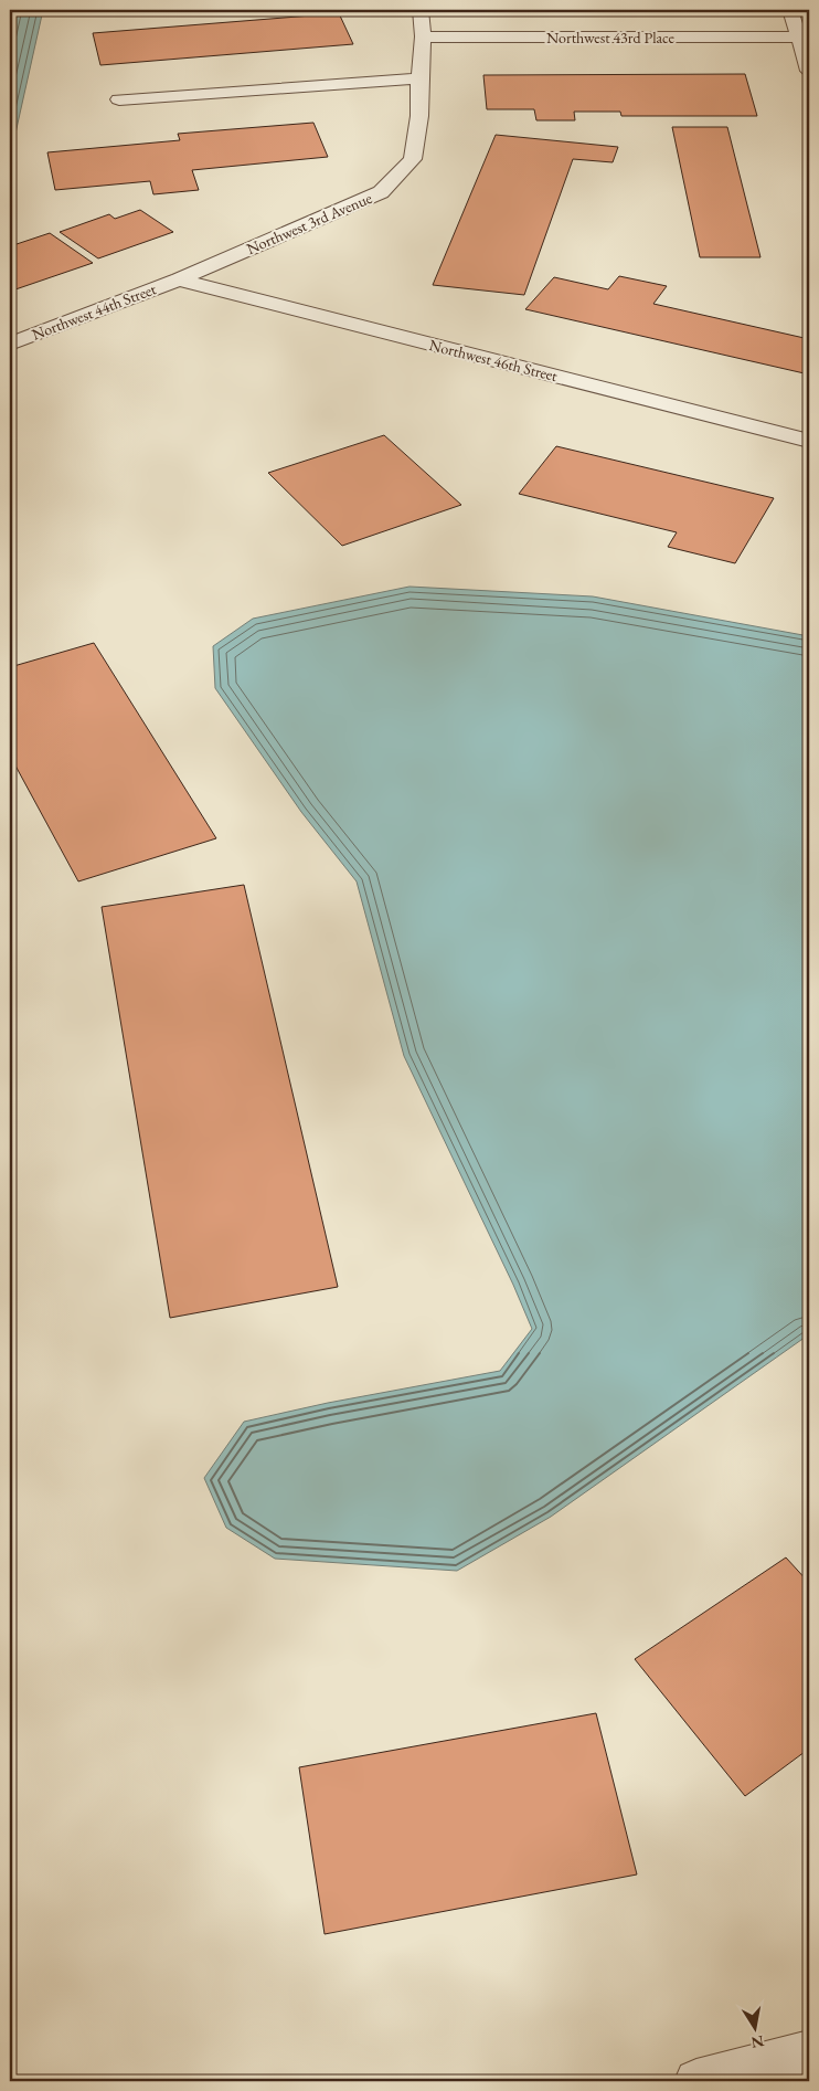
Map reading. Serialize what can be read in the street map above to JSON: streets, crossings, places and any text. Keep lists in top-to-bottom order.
{
  "streets": {
    "street": [
      "Northwest 43rd Place",
      "Northwest 3rd Avenue",
      "Northwest 44th Street",
      "Northwest 46th Street"
    ]
  },
  "crossings": [
    ["Northwest 43rd Place", "Northwest 3rd Avenue"],
    ["Northwest 3rd Avenue", "Northwest 44th Street"],
    ["Northwest 3rd Avenue", "Northwest 46th Street"],
    ["Northwest 44th Street", "Northwest 46th Street"]
  ],
  "north": "bottom"
}
